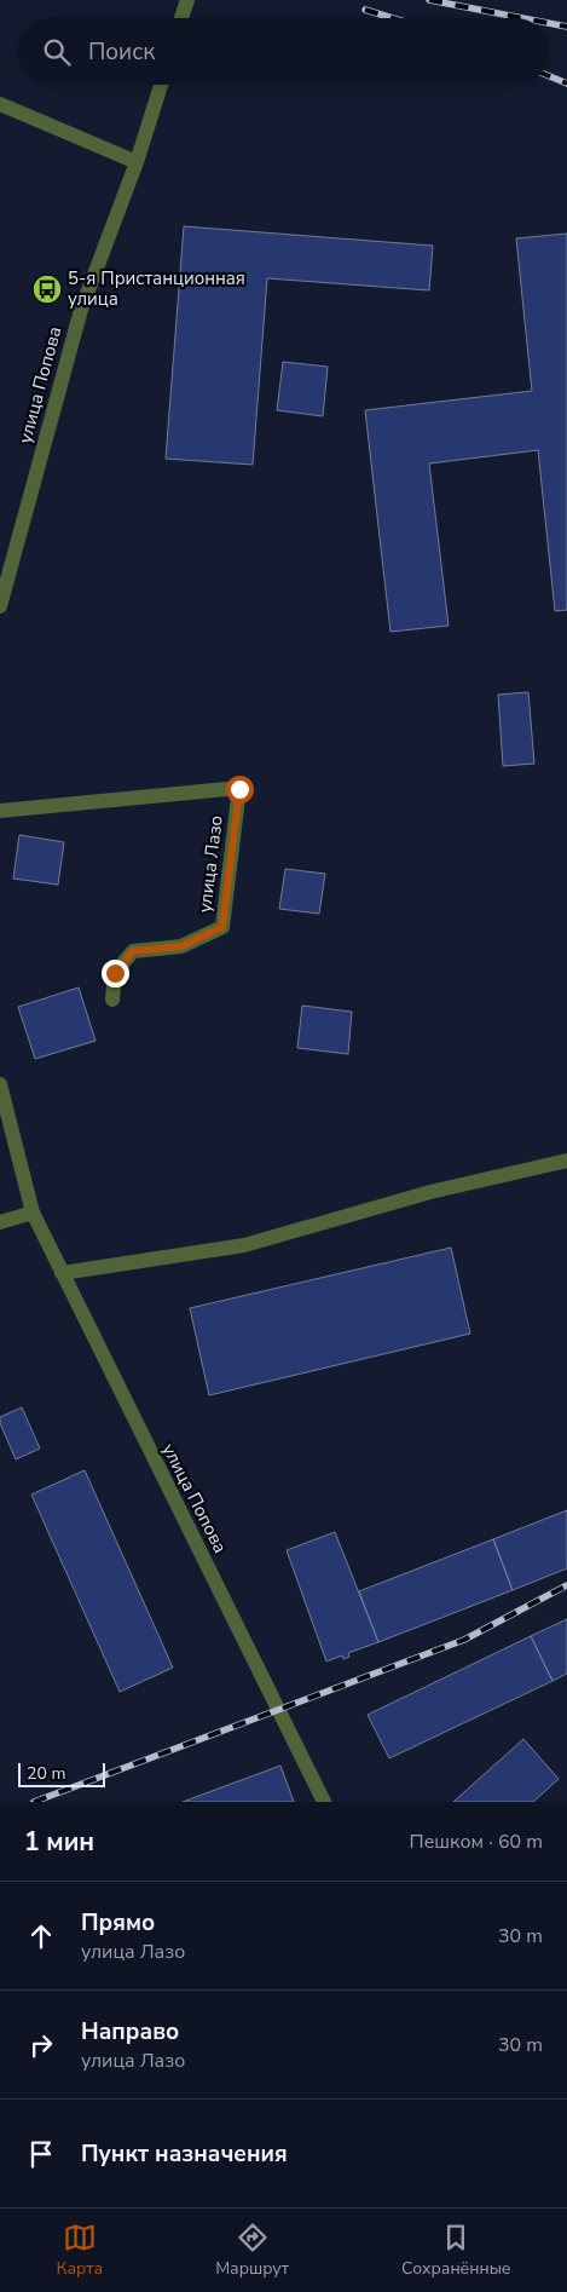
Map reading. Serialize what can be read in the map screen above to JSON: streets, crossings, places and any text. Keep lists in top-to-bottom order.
{
  "streets": {
    "street": ["улица Попова", "улица Лазо"]
  },
  "places": {
    "bus stop": ["5-я Пристанционная улица"]
  },
  "scale_bar": "20 m",
  "page": {
    "search": "Поиск",
    "scale": "20 m",
    "heading": ["1 мин", "Пешком · 60 m"],
    "list": [
      ["Прямо", "улица Лазо", "30 m"],
      ["Направо", "улица Лазо", "30 m"],
      "Пункт назначения"
    ],
    "nav": ["Карта", "Маршрут", "Сохранённые"]
  }
}
